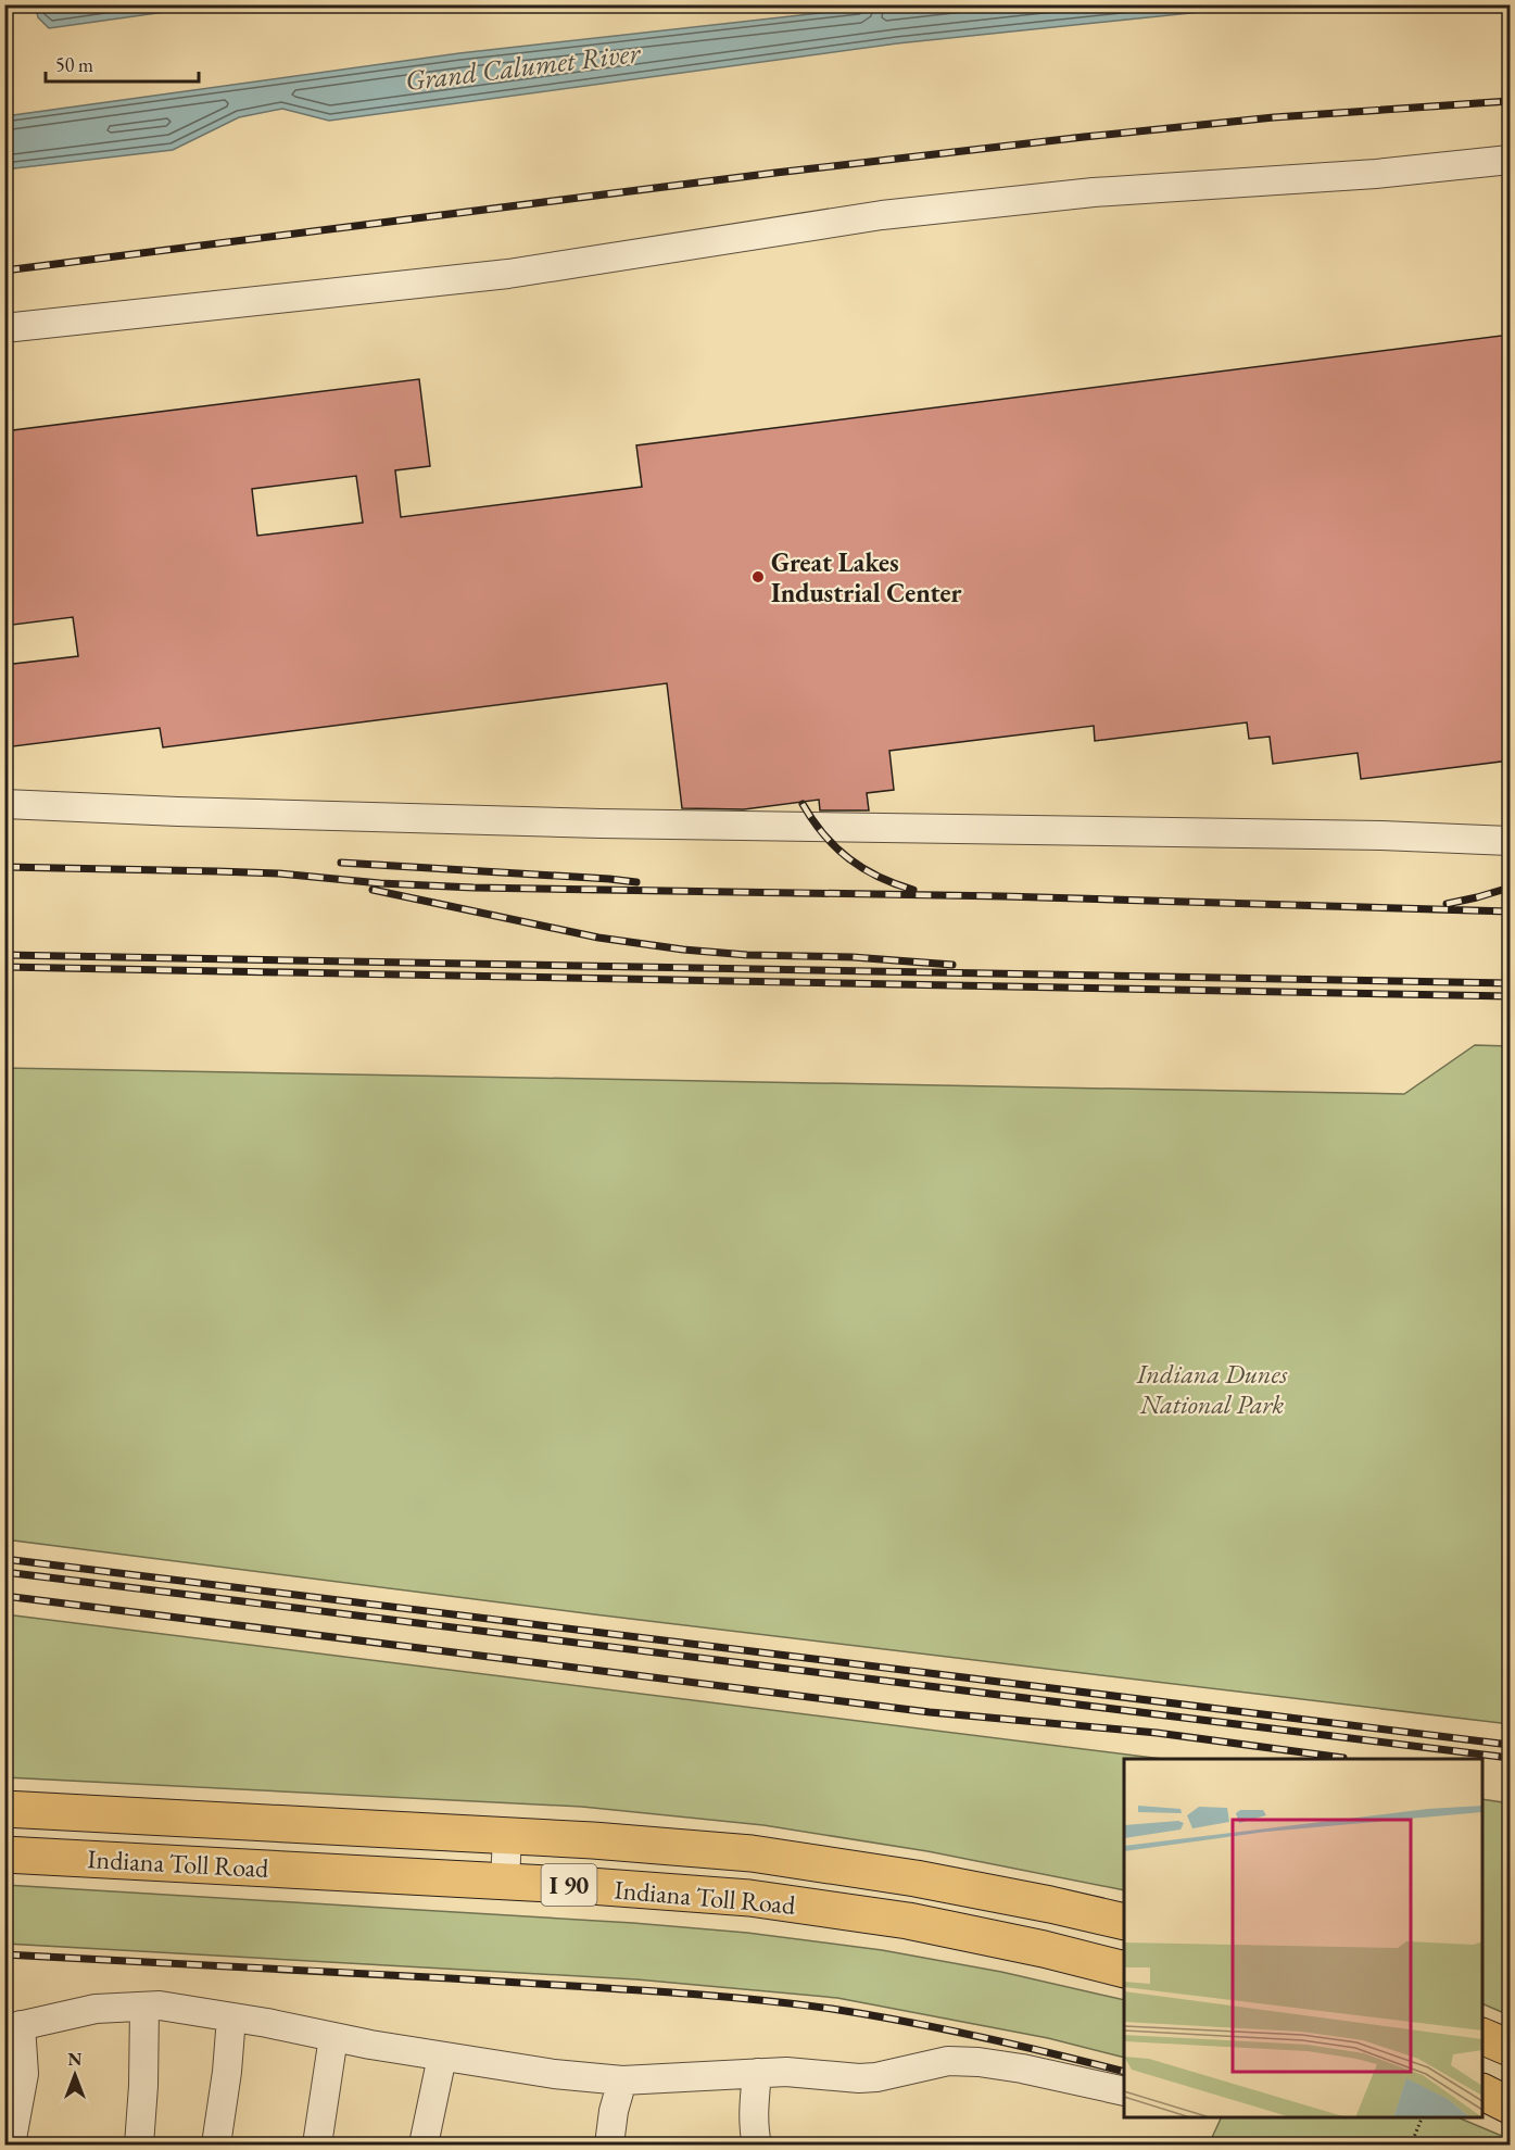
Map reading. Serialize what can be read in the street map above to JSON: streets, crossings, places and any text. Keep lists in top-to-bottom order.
{
  "streets": {
    "highway": ["Indiana Toll Road", "I 90"]
  },
  "water": ["Grand Calumet River"],
  "parks": ["Indiana Dunes National Park"],
  "places": ["Great Lakes Industrial Center"],
  "scale_bar": "50 m",
  "north": "top"
}
